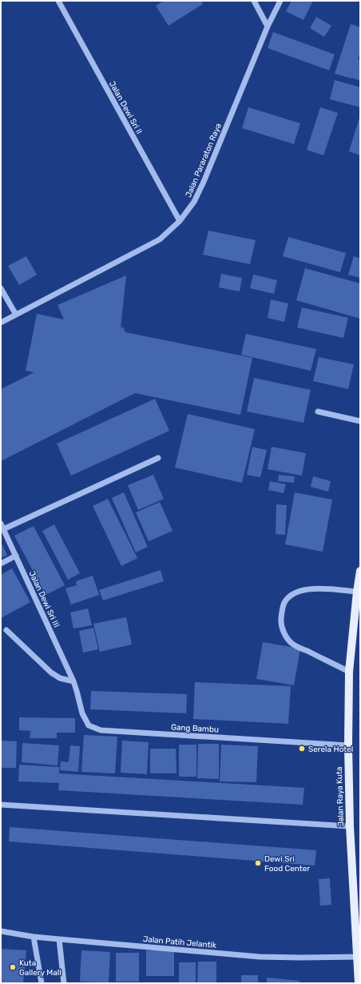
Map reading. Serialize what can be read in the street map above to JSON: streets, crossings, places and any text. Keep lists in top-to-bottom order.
{
  "streets": {
    "main road": ["Jalan Raya Kuta"],
    "street": [
      "Jalan Dewi Sri II",
      "Jalan Pararaton Raya",
      "Jalan Dewi Sri III",
      "Gang Bambu",
      "Jalan Patih Jelantik"
    ]
  },
  "crossings": [
    ["Jalan Dewi Sri II", "Jalan Pararaton Raya"],
    ["Jalan Dewi Sri III", "Gang Bambu"],
    ["Gang Bambu", "Jalan Raya Kuta"],
    ["Jalan Raya Kuta", "Jalan Patih Jelantik"]
  ],
  "places": ["Serela Hotel", "Dewi Sri Food Center", "Kuta Gallery Mall"]
}
